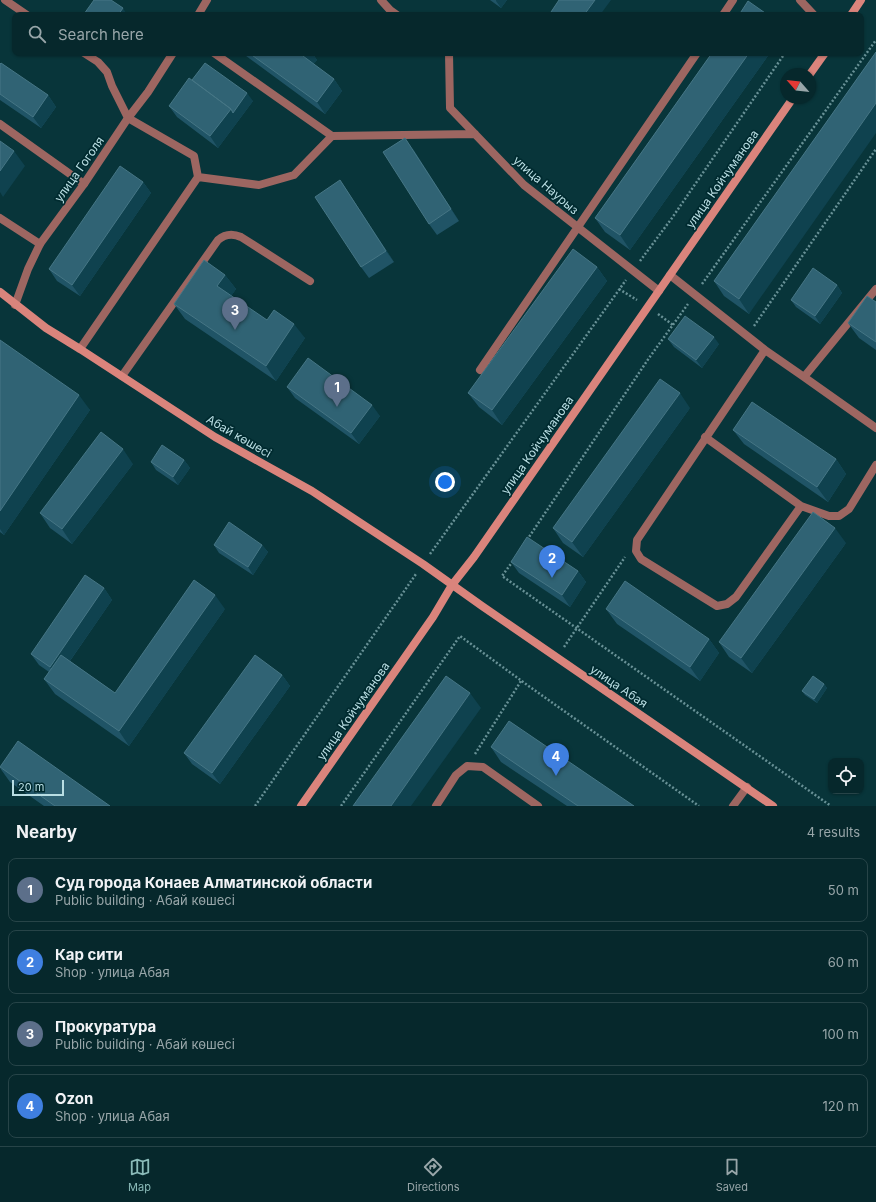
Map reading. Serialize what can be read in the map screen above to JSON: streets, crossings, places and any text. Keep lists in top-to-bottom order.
{
  "streets": {
    "street": [
      "улица Гоголя",
      "улица Койчуманова",
      "улица Наурыз",
      "Абай көшесі",
      "улица Абая"
    ]
  },
  "crossings": [
    ["улица Гоголя", "Абай көшесі"],
    ["улица Койчуманова", "улица Наурыз"],
    ["улица Койчуманова", "Абай көшесі"],
    ["улица Койчуманова", "улица Абая"],
    ["Абай көшесі", "улица Абая"]
  ],
  "scale_bar": "20 m",
  "north": "top left",
  "page": {
    "search": "Search here",
    "pins": [
      "3",
      "1",
      "2",
      "4"
    ],
    "scale": "20 m",
    "heading": ["Nearby", "4 results"],
    "list": [
      {
        "mark": "1",
        "name": "Суд города Конаев Алматинской области",
        "note": "Public building · Абай көшесі",
        "value": "50 m"
      },
      {
        "mark": "2",
        "name": "Кар сити",
        "note": "Shop · улица Абая",
        "value": "60 m"
      },
      {
        "mark": "3",
        "name": "Прокуратура",
        "note": "Public building · Абай көшесі",
        "value": "100 m"
      },
      {
        "mark": "4",
        "name": "Ozon",
        "note": "Shop · улица Абая",
        "value": "120 m"
      }
    ],
    "nav": ["Map", "Directions", "Saved"]
  }
}
